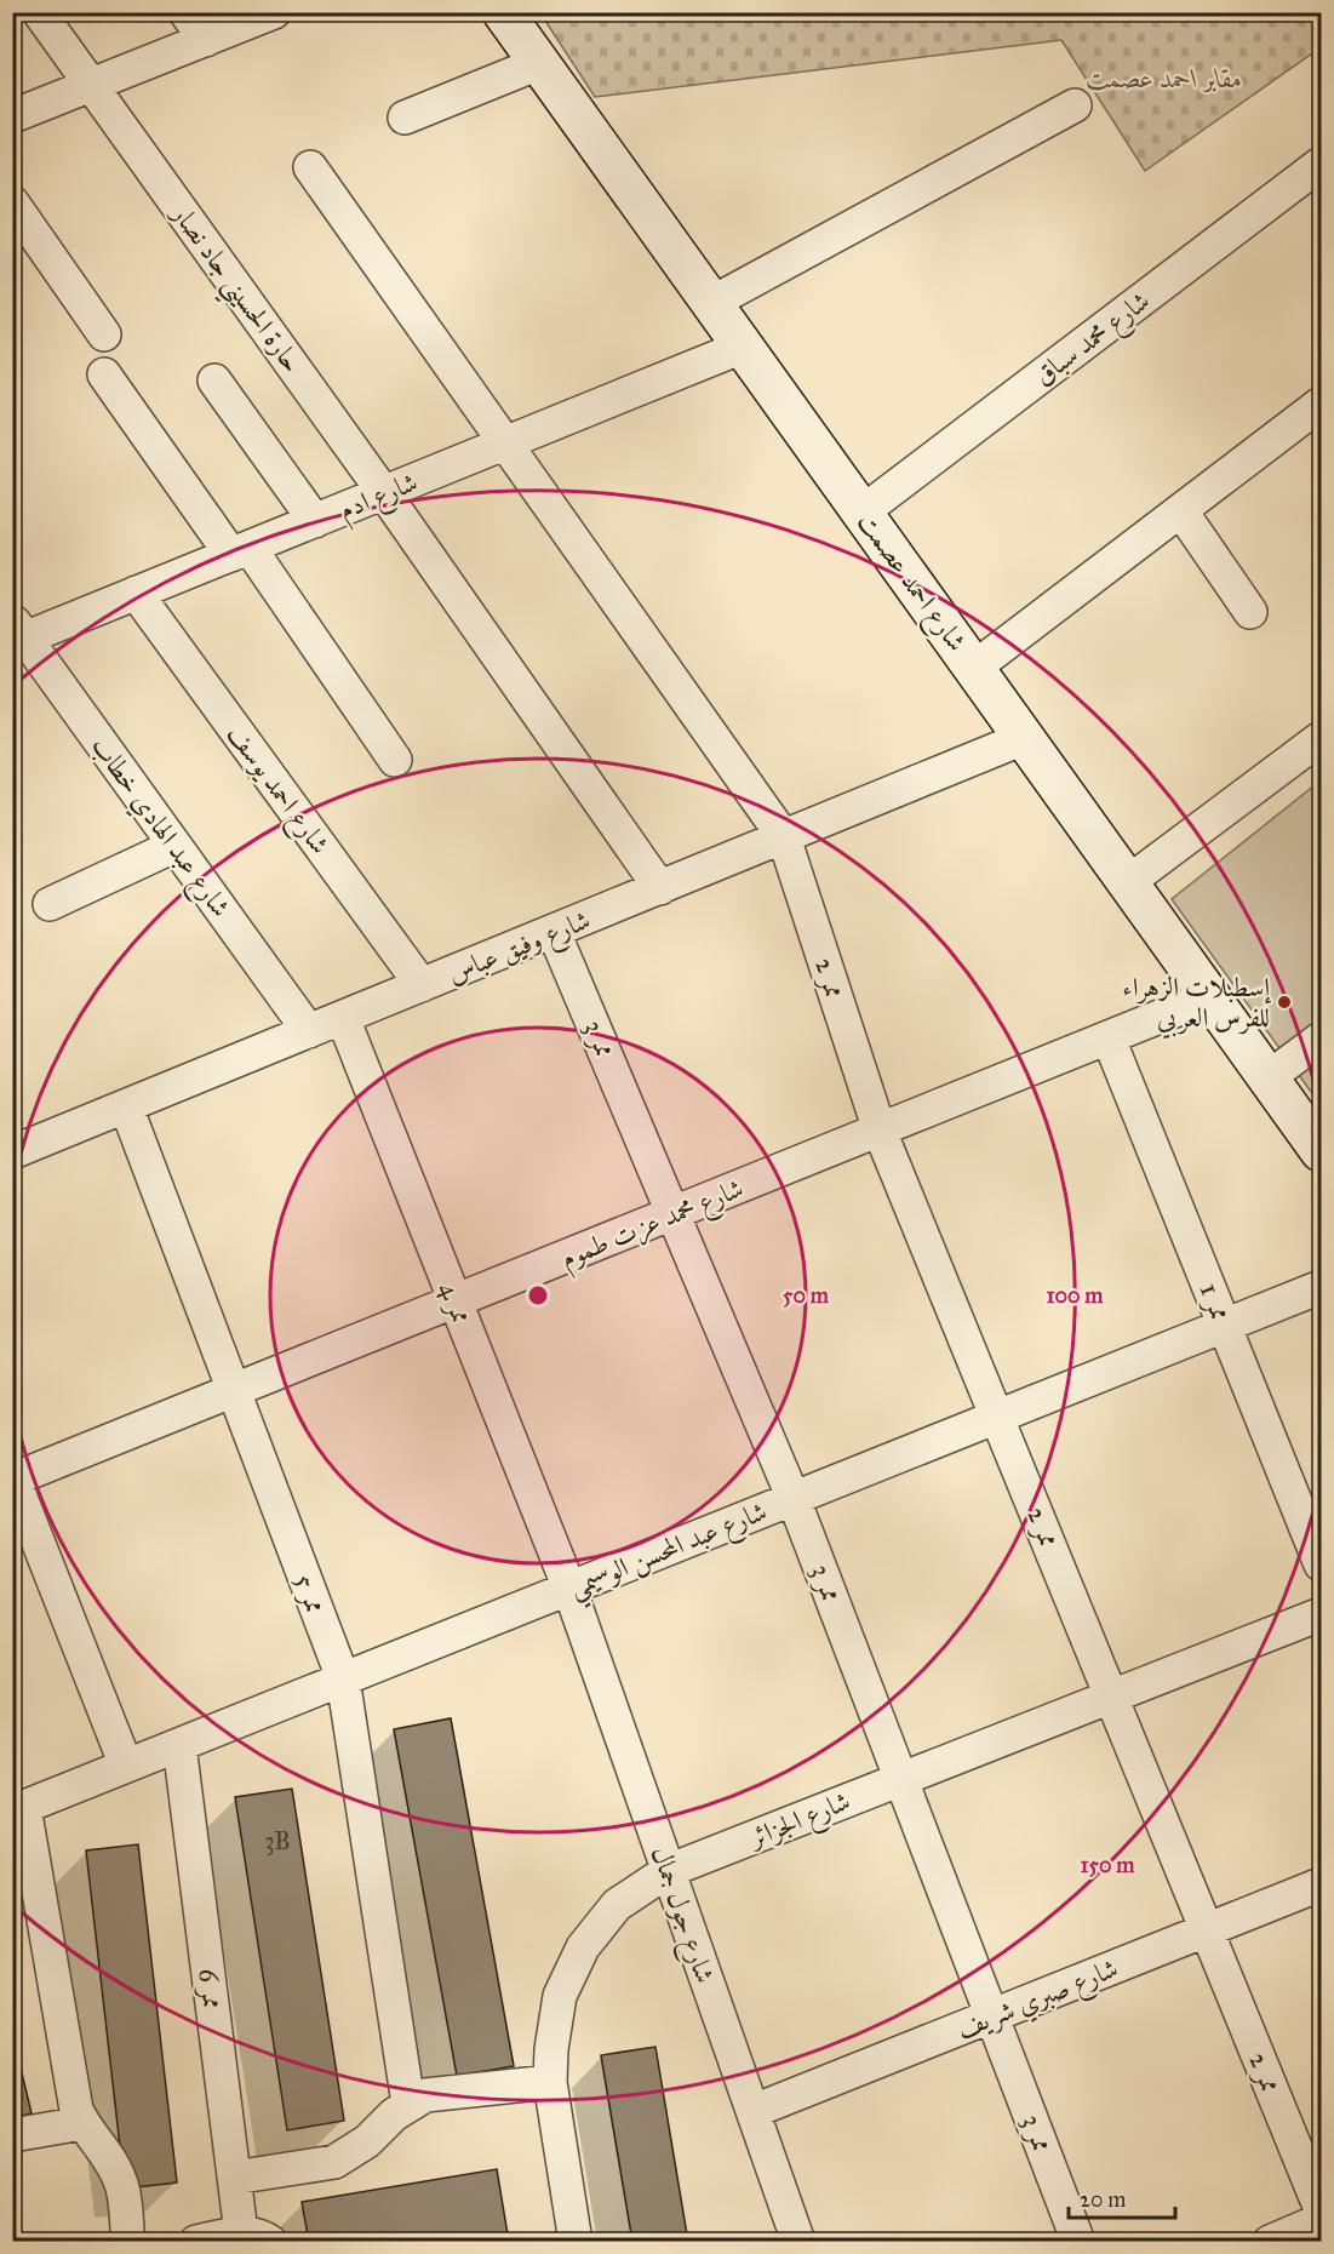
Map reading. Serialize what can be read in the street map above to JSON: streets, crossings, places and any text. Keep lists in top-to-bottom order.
{
  "streets": {
    "main road": ["شارع احمد عصمت"],
    "street": [
      "حارة الحسيني جاد نصار",
      "شارع محمد سباق",
      "شارع ادم",
      "شارع احمد يوسف",
      "شارع عبد الهادي خطاب",
      "شارع وفيق عباس",
      "ممر 2",
      "ممر 3",
      "شارع محمد عزت طموم",
      "ممر 1",
      "ممر 4",
      "شارع عبد المحسن الوسيمي",
      "ممر 5",
      "شارع الجزائر",
      "شارع جول جمال",
      "ممر 6",
      "شارع صبري شريف"
    ]
  },
  "crossings": [
    ["حارة الحسيني جاد نصار", "شارع ادم"],
    ["حارة الحسيني جاد نصار", "شارع وفيق عباس"],
    ["شارع محمد سباق", "شارع احمد عصمت"],
    ["شارع ادم", "شارع احمد عصمت"],
    ["شارع ادم", "شارع احمد يوسف"],
    ["شارع ادم", "شارع عبد الهادي خطاب"],
    ["شارع ادم", "ممر 2"],
    ["شارع احمد عصمت", "شارع وفيق عباس"],
    ["شارع احمد عصمت", "شارع محمد عزت طموم"],
    ["شارع احمد يوسف", "شارع وفيق عباس"],
    ["شارع عبد الهادي خطاب", "شارع وفيق عباس"],
    ["شارع وفيق عباس", "ممر 2"],
    ["شارع وفيق عباس", "ممر 3"],
    ["شارع وفيق عباس", "ممر 4"],
    ["شارع وفيق عباس", "ممر 5"],
    ["ممر 2", "شارع محمد عزت طموم"],
    ["ممر 2", "شارع عبد المحسن الوسيمي"],
    ["ممر 2", "شارع الجزائر"],
    ["ممر 2", "شارع صبري شريف"],
    ["ممر 3", "شارع محمد عزت طموم"],
    ["ممر 3", "شارع عبد المحسن الوسيمي"],
    ["ممر 3", "شارع الجزائر"],
    ["ممر 3", "شارع صبري شريف"],
    ["شارع محمد عزت طموم", "ممر 1"],
    ["شارع محمد عزت طموم", "ممر 4"],
    ["شارع محمد عزت طموم", "ممر 5"],
    ["ممر 1", "شارع عبد المحسن الوسيمي"],
    ["ممر 4", "شارع عبد المحسن الوسيمي"],
    ["ممر 4", "شارع جول جمال"],
    ["شارع عبد المحسن الوسيمي", "ممر 5"],
    ["شارع عبد المحسن الوسيمي", "شارع جول جمال"],
    ["شارع عبد المحسن الوسيمي", "ممر 6"],
    ["شارع الجزائر", "شارع جول جمال"],
    ["شارع جول جمال", "شارع صبري شريف"]
  ],
  "parks": ["مقابر احمد عصمت"],
  "places": ["إسطبلات الزهراء للفرس العربي"],
  "house_numbers": ["3B"],
  "scale_bar": "20 m",
  "rings": ["50 m", "100 m", "150 m"]
}
